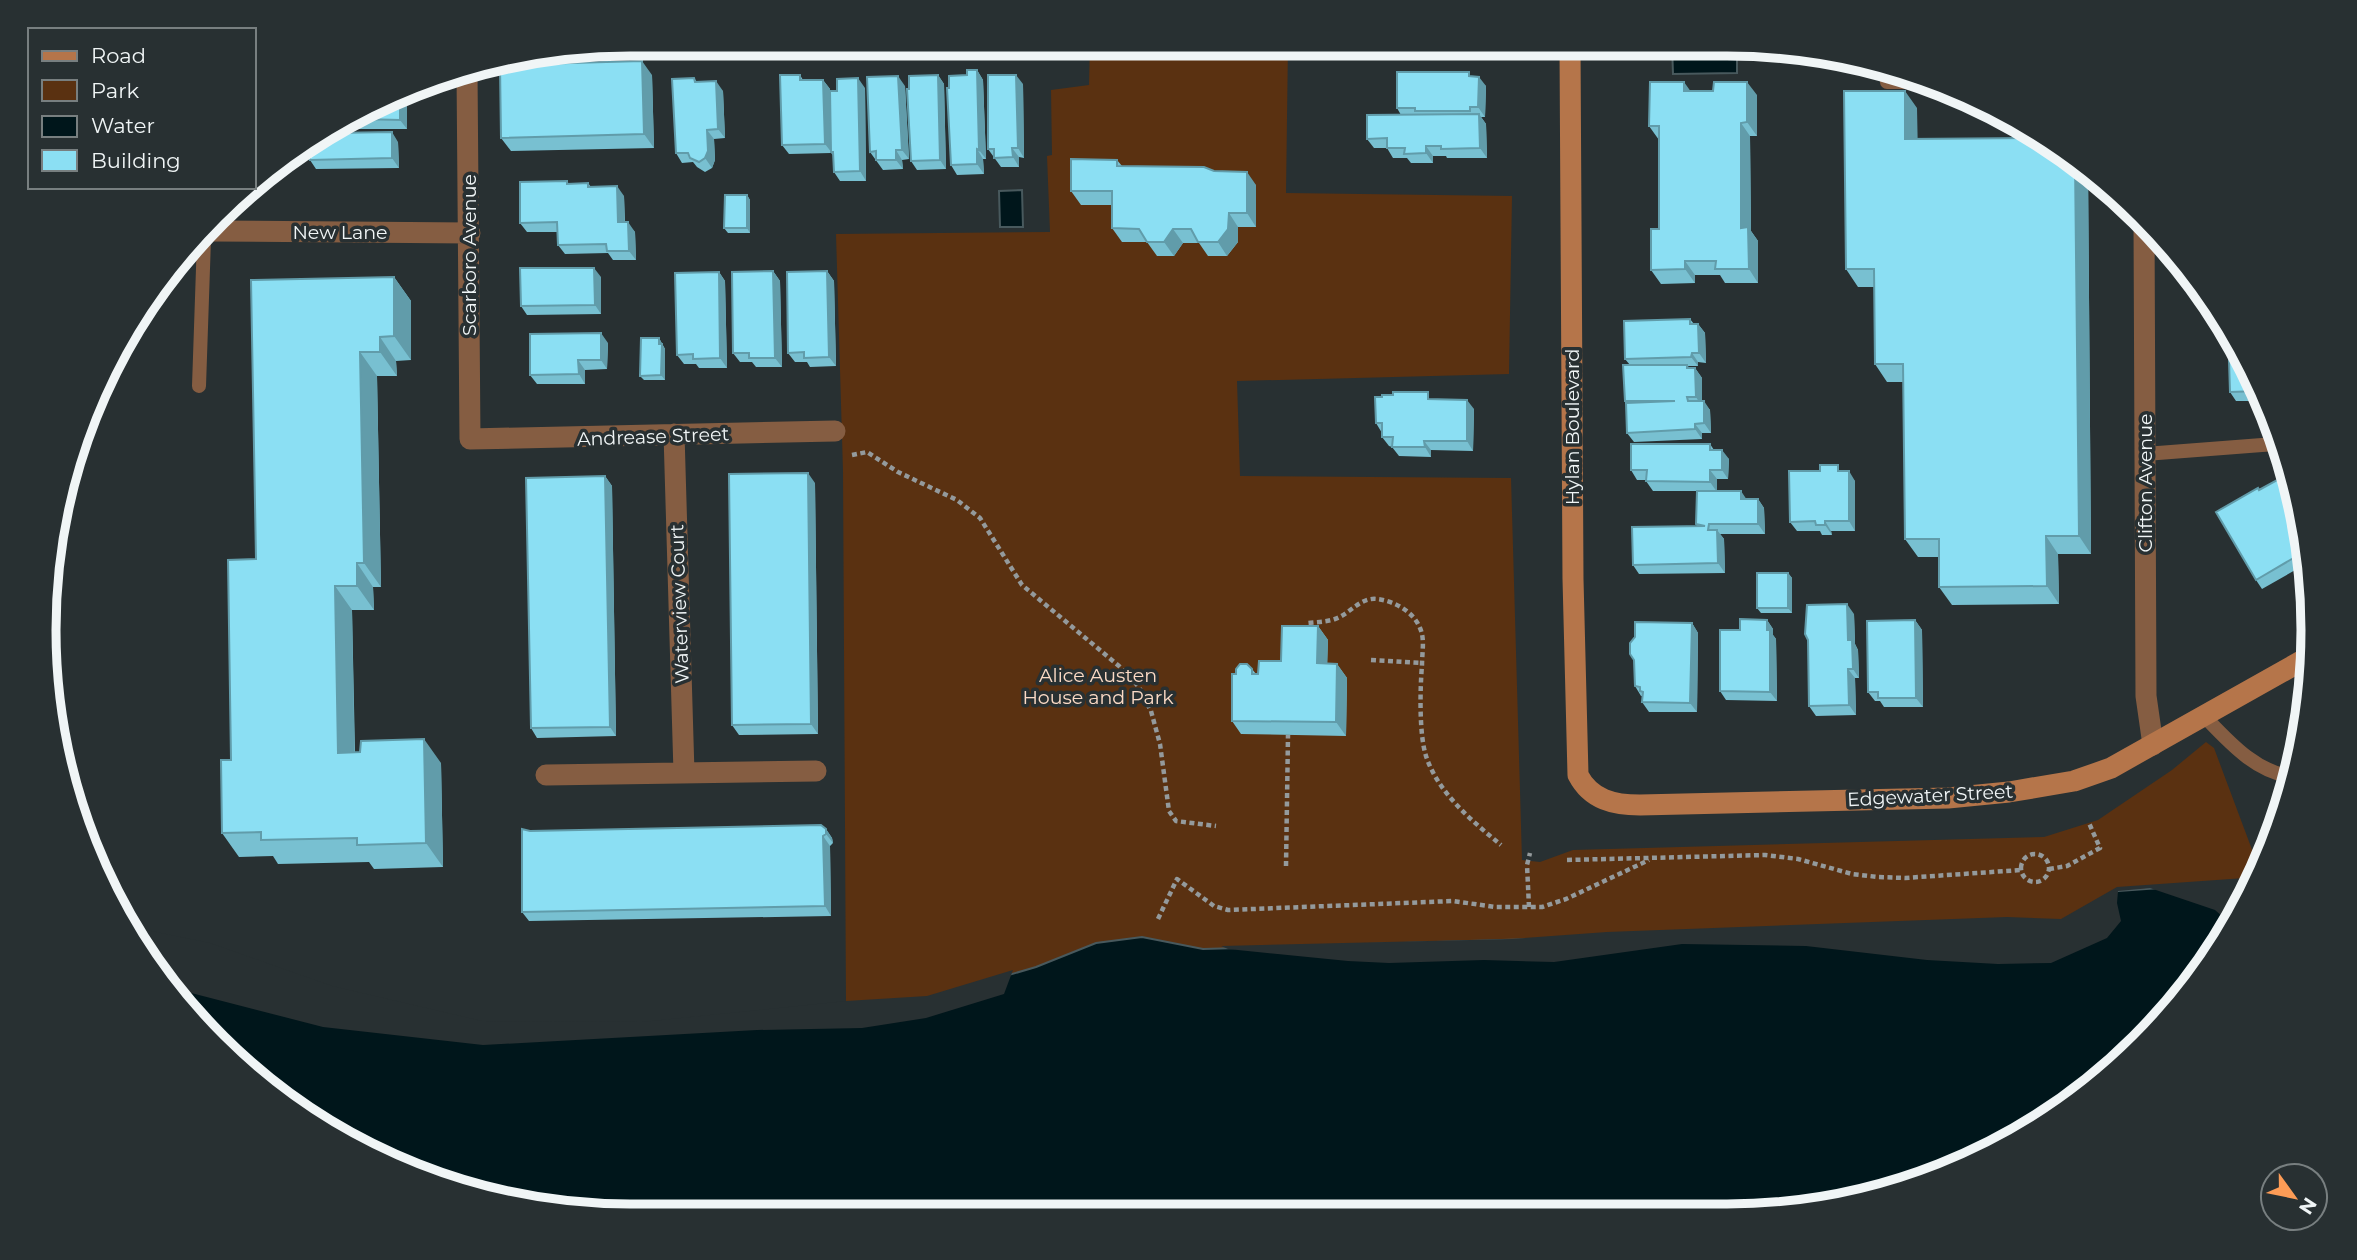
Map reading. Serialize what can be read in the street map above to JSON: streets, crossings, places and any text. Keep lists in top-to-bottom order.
{
  "streets": {
    "street": [
      "New Lane",
      "Scarboro Avenue",
      "Hylan Boulevard",
      "Andrease Street",
      "Clifton Avenue",
      "Waterview Court",
      "Edgewater Street"
    ]
  },
  "crossings": [
    ["New Lane", "Scarboro Avenue"],
    ["Scarboro Avenue", "Andrease Street"],
    ["Hylan Boulevard", "Edgewater Street"],
    ["Andrease Street", "Waterview Court"],
    ["Clifton Avenue", "Edgewater Street"]
  ],
  "parks": ["Alice Austen House and Park"],
  "legend": [
    "Road",
    "Park",
    "Water",
    "Building"
  ],
  "north": "bottom right"
}
